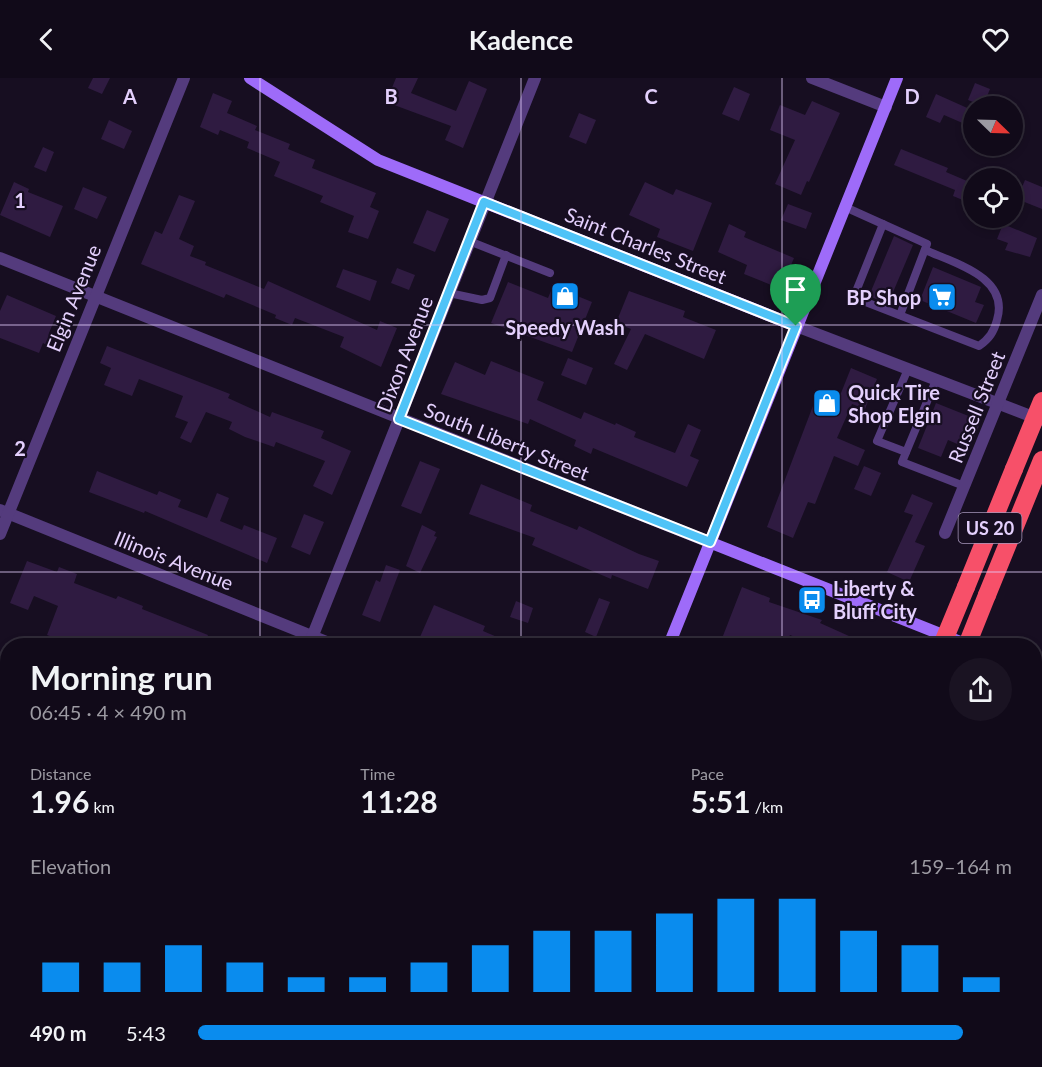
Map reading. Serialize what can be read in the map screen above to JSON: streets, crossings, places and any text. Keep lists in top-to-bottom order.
{
  "streets": {
    "highway": ["US 20"],
    "main road": ["Saint Charles Street", "South Liberty Street"],
    "street": [
      "Elgin Avenue",
      "Dixon Avenue",
      "Russell Street",
      "Illinois Avenue"
    ]
  },
  "crossings": [
    ["Saint Charles Street", "Dixon Avenue"],
    ["Saint Charles Street", "Russell Street"],
    ["Elgin Avenue", "South Liberty Street"],
    ["Elgin Avenue", "Illinois Avenue"],
    ["Dixon Avenue", "South Liberty Street"]
  ],
  "places": {
    "shop": ["Speedy Wash", "Quick Tire Shop Elgin"],
    "supermarket": ["BP Shop"],
    "bus stop": ["Liberty & Bluff City"]
  },
  "north": "bottom right",
  "page": {
    "header": "Kadence",
    "heading": ["Morning run", "06:45 · 4 × 490 m"],
    "stats": [
      ["Distance", "1.96 km"],
      ["Time", "11:28"],
      ["Pace", "5:51 /km"]
    ],
    "chart": ["Elevation", "159–164 m"],
    "list": [
      {
        "name": "490 m",
        "note": "5:43"
      }
    ]
  },
  "grid": {
    "columns": [
      "A",
      "B",
      "C",
      "D"
    ],
    "rows": ["1", "2"]
  }
}
